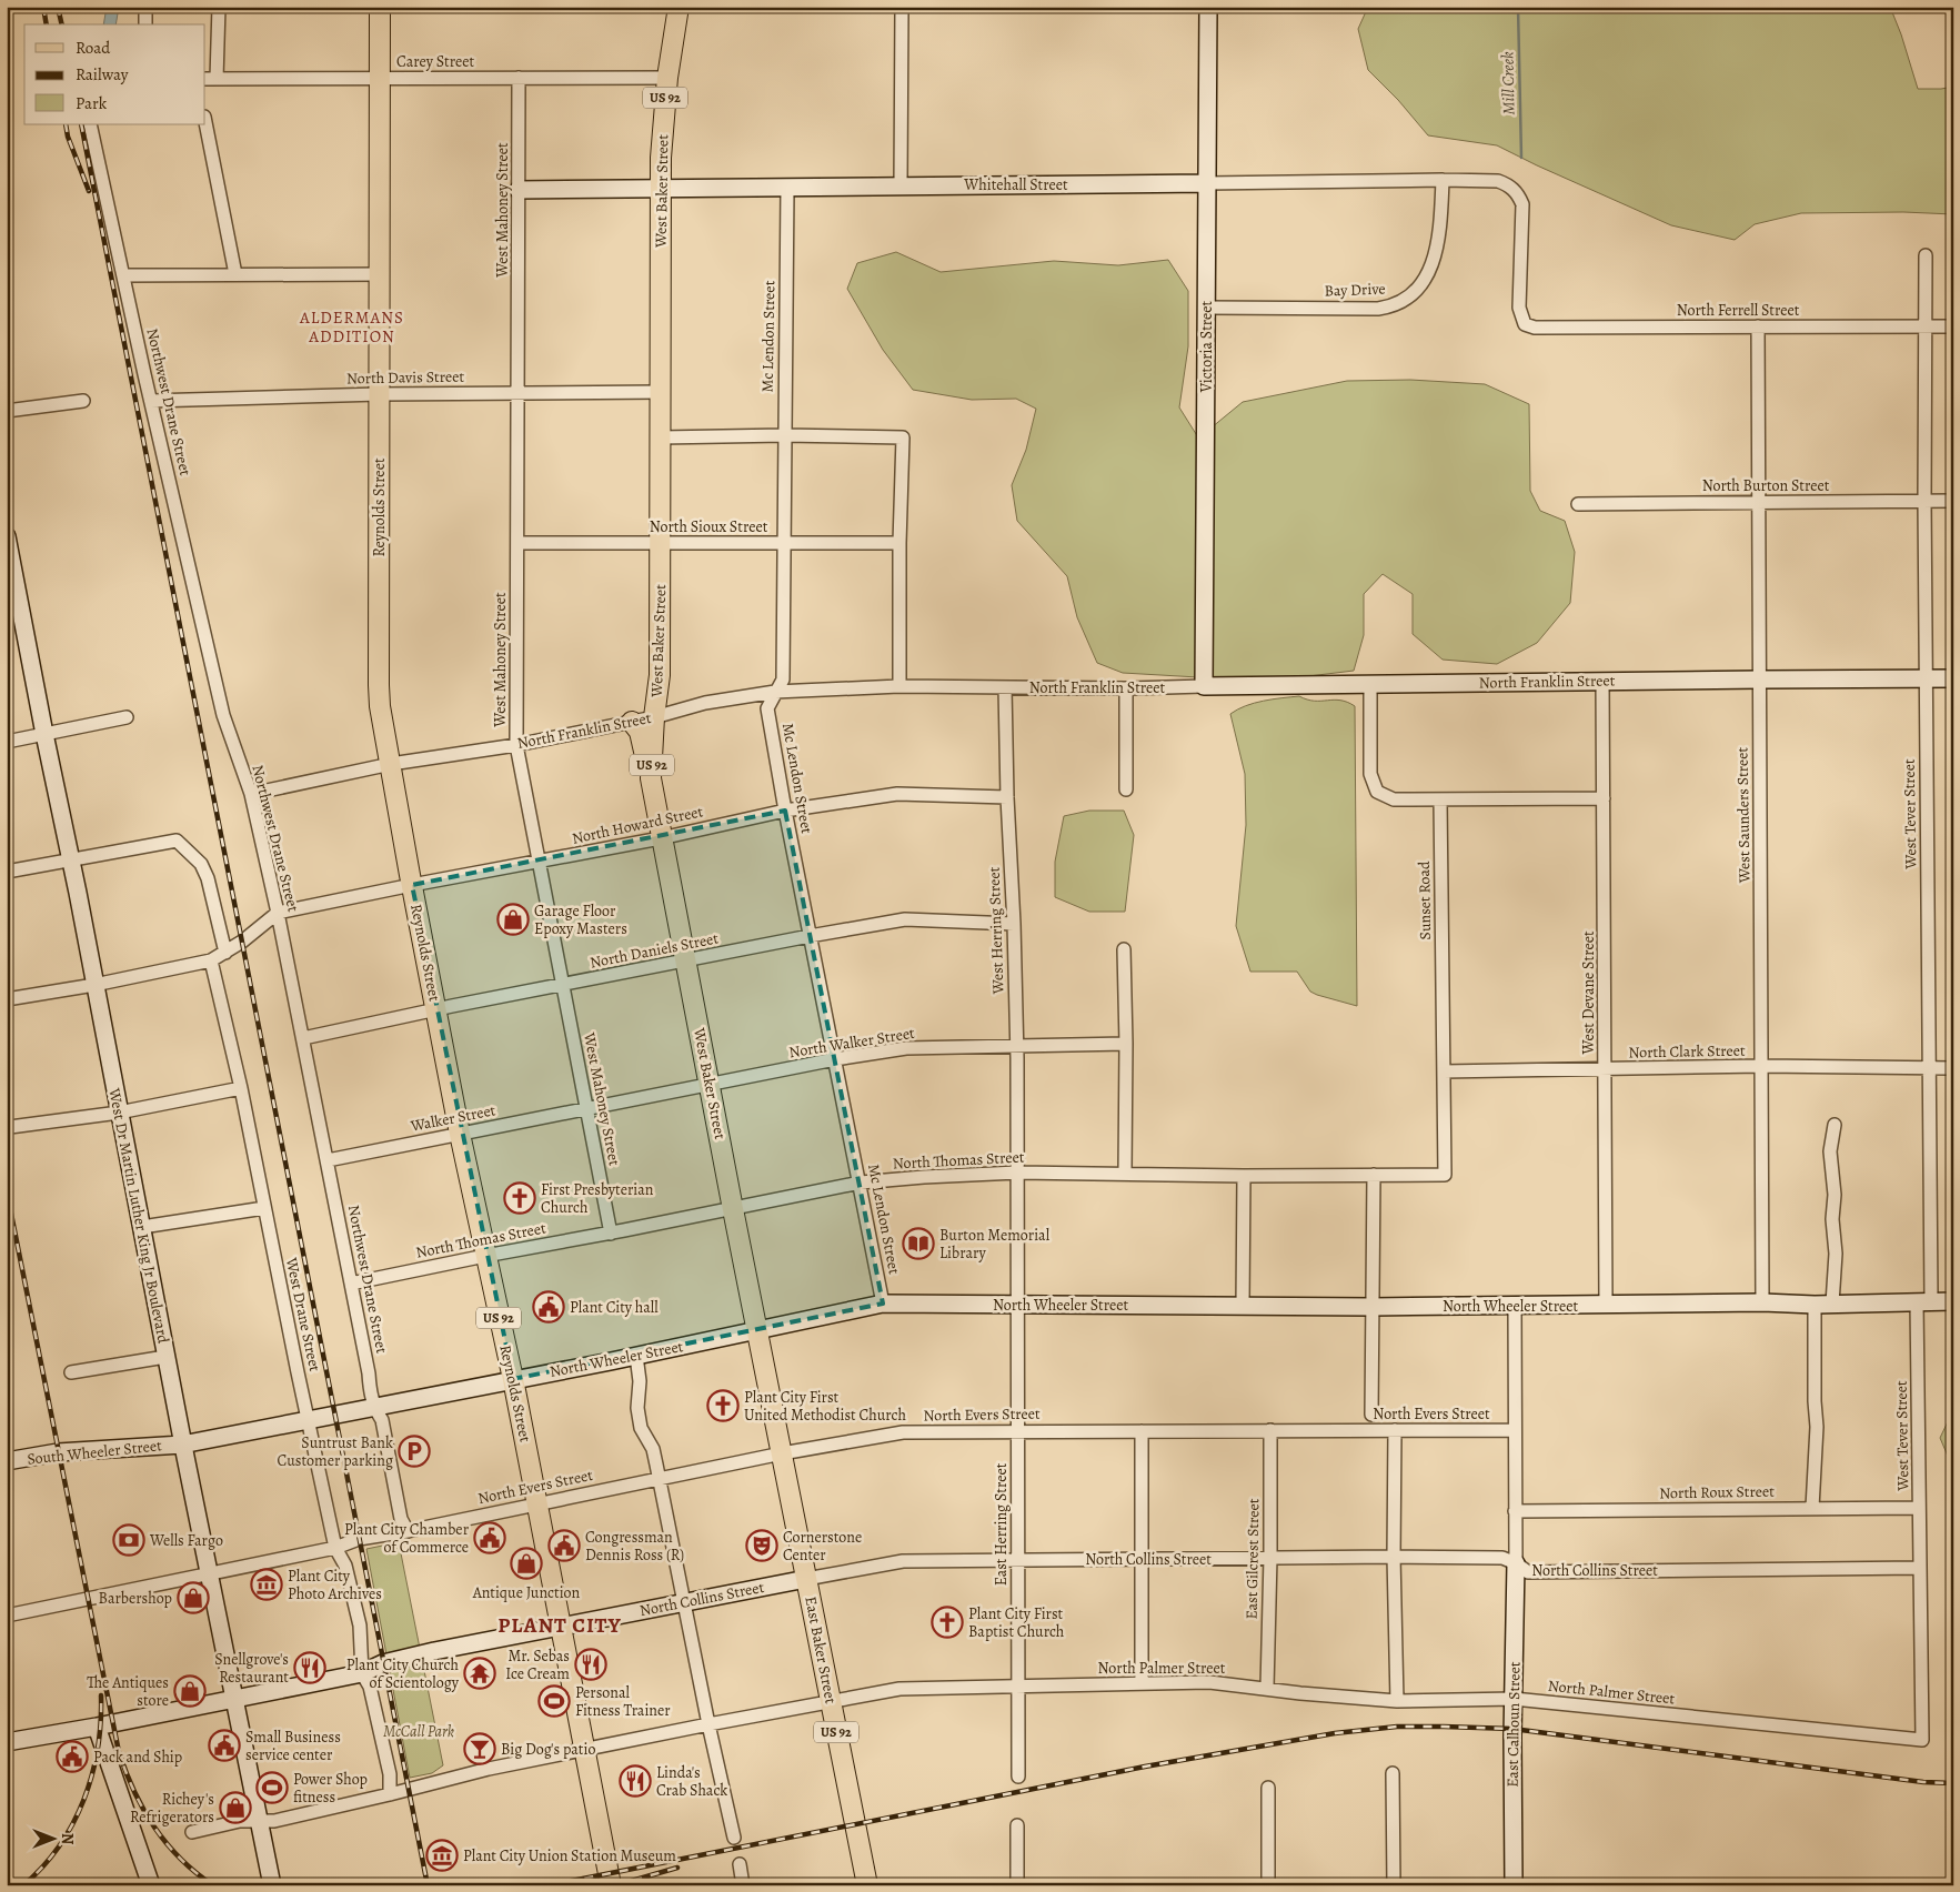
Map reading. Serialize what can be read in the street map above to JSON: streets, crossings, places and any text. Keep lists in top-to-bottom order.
{
  "streets": {
    "main road": [
      "US 92",
      "West Baker Street",
      "Reynolds Street",
      "East Baker Street"
    ],
    "street": [
      "Carey Street",
      "Whitehall Street",
      "West Mahoney Street",
      "Bay Drive",
      "North Ferrell Street",
      "Mc Lendon Street",
      "Victoria Street",
      "North Davis Street",
      "Northwest Drane Street",
      "North Burton Street",
      "North Sioux Street",
      "North Franklin Street",
      "West Tever Street",
      "West Saunders Street",
      "North Howard Street",
      "Sunset Road",
      "West Herring Street",
      "North Daniels Street",
      "West Devane Street",
      "North Walker Street",
      "North Clark Street",
      "Walker Street",
      "North Thomas Street",
      "West Dr Martin Luther King Jr Boulevard",
      "North Wheeler Street",
      "West Drane Street",
      "North Evers Street",
      "South Wheeler Street",
      "North Roux Street",
      "East Herring Street",
      "North Collins Street",
      "East Gilcrest Street",
      "North Palmer Street",
      "East Calhoun Street"
    ]
  },
  "crossings": [
    ["Carey Street", "West Baker Street"],
    ["Carey Street", "West Mahoney Street"],
    ["Carey Street", "Reynolds Street"],
    ["US 92", "West Baker Street"],
    ["US 92", "North Franklin Street"],
    ["US 92", "North Wheeler Street"],
    ["US 92", "North Evers Street"],
    ["US 92", "North Collins Street"],
    ["US 92", "East Baker Street"],
    ["Whitehall Street", "West Baker Street"],
    ["Whitehall Street", "West Mahoney Street"],
    ["Whitehall Street", "Bay Drive"],
    ["Whitehall Street", "North Ferrell Street"],
    ["Whitehall Street", "Mc Lendon Street"],
    ["Whitehall Street", "Victoria Street"],
    ["West Baker Street", "North Davis Street"],
    ["West Baker Street", "North Sioux Street"],
    ["West Baker Street", "North Franklin Street"],
    ["West Baker Street", "North Howard Street"],
    ["West Baker Street", "North Daniels Street"],
    ["West Baker Street", "North Walker Street"],
    ["West Baker Street", "North Thomas Street"],
    ["West Baker Street", "North Wheeler Street"],
    ["West Mahoney Street", "North Davis Street"],
    ["West Mahoney Street", "North Sioux Street"],
    ["West Mahoney Street", "North Franklin Street"],
    ["West Mahoney Street", "North Howard Street"],
    ["West Mahoney Street", "North Daniels Street"],
    ["West Mahoney Street", "North Walker Street"],
    ["West Mahoney Street", "Walker Street"],
    ["West Mahoney Street", "North Thomas Street"],
    ["Bay Drive", "Victoria Street"],
    ["North Ferrell Street", "West Tever Street"],
    ["North Ferrell Street", "West Saunders Street"],
    ["Mc Lendon Street", "North Sioux Street"],
    ["Mc Lendon Street", "North Franklin Street"],
    ["Mc Lendon Street", "North Howard Street"],
    ["Mc Lendon Street", "North Daniels Street"],
    ["Mc Lendon Street", "North Walker Street"],
    ["Mc Lendon Street", "North Thomas Street"],
    ["Mc Lendon Street", "North Wheeler Street"],
    ["Victoria Street", "North Franklin Street"],
    ["North Davis Street", "Northwest Drane Street"],
    ["North Davis Street", "Reynolds Street"],
    ["Northwest Drane Street", "North Franklin Street"],
    ["Northwest Drane Street", "North Howard Street"],
    ["Northwest Drane Street", "North Daniels Street"],
    ["Northwest Drane Street", "Walker Street"],
    ["Northwest Drane Street", "North Thomas Street"],
    ["Northwest Drane Street", "North Wheeler Street"],
    ["Northwest Drane Street", "North Evers Street"],
    ["North Burton Street", "West Tever Street"],
    ["North Burton Street", "West Saunders Street"],
    ["Reynolds Street", "North Franklin Street"],
    ["Reynolds Street", "North Howard Street"],
    ["Reynolds Street", "North Daniels Street"],
    ["Reynolds Street", "Walker Street"],
    ["Reynolds Street", "North Thomas Street"],
    ["Reynolds Street", "North Wheeler Street"],
    ["Reynolds Street", "North Evers Street"],
    ["Reynolds Street", "North Collins Street"],
    ["Reynolds Street", "North Palmer Street"],
    ["North Franklin Street", "West Tever Street"],
    ["North Franklin Street", "West Saunders Street"],
    ["North Franklin Street", "West Herring Street"],
    ["North Franklin Street", "West Devane Street"],
    ["West Tever Street", "North Clark Street"],
    ["West Tever Street", "North Wheeler Street"],
    ["West Tever Street", "North Roux Street"],
    ["West Tever Street", "North Collins Street"],
    ["West Tever Street", "North Palmer Street"],
    ["West Saunders Street", "North Clark Street"],
    ["West Saunders Street", "North Wheeler Street"],
    ["North Howard Street", "West Herring Street"],
    ["Sunset Road", "North Clark Street"],
    ["Sunset Road", "North Thomas Street"],
    ["West Herring Street", "North Daniels Street"],
    ["West Herring Street", "North Walker Street"],
    ["West Herring Street", "North Thomas Street"],
    ["West Herring Street", "North Wheeler Street"],
    ["West Herring Street", "East Herring Street"],
    ["West Devane Street", "North Clark Street"],
    ["West Devane Street", "North Wheeler Street"],
    ["North Walker Street", "Walker Street"],
    ["West Dr Martin Luther King Jr Boulevard", "North Wheeler Street"],
    ["West Dr Martin Luther King Jr Boulevard", "North Evers Street"],
    ["West Dr Martin Luther King Jr Boulevard", "South Wheeler Street"],
    ["West Dr Martin Luther King Jr Boulevard", "North Collins Street"],
    ["West Dr Martin Luther King Jr Boulevard", "North Palmer Street"],
    ["North Wheeler Street", "West Drane Street"],
    ["North Wheeler Street", "South Wheeler Street"],
    ["North Wheeler Street", "East Herring Street"],
    ["West Drane Street", "North Evers Street"],
    ["West Drane Street", "North Collins Street"],
    ["West Drane Street", "North Palmer Street"],
    ["North Evers Street", "East Herring Street"],
    ["North Evers Street", "East Gilcrest Street"],
    ["East Herring Street", "North Collins Street"],
    ["East Herring Street", "North Palmer Street"],
    ["North Collins Street", "East Gilcrest Street"],
    ["North Collins Street", "East Baker Street"],
    ["North Collins Street", "East Calhoun Street"],
    ["East Gilcrest Street", "North Palmer Street"],
    ["East Baker Street", "North Palmer Street"],
    ["North Palmer Street", "East Calhoun Street"]
  ],
  "districts": ["ALDERMANS ADDITION", "PLANT CITY"],
  "water": ["Mill Creek"],
  "parks": ["McCall Park"],
  "places": {
    "shop": [
      "Garage Floor Epoxy Masters",
      "Antique Junction",
      "Barbershop",
      "The Antiques store",
      "Richey's Refrigerators"
    ],
    "church": ["First Presbyterian Church", "Plant City First United Methodist Church", "Plant City First Baptist Church"],
    "library": ["Burton Memorial Library"],
    "public building": [
      "Plant City hall",
      "Plant City Chamber of Commerce",
      "Congressman Dennis Ross (R)",
      "Small Business service center",
      "Pack and Ship"
    ],
    "parking": ["Suntrust Bank Customer parking"],
    "bank": ["Wells Fargo"],
    "theatre": ["Cornerstone Center"],
    "museum": ["Plant City Photo Archives", "Plant City Union Station Museum"],
    "restaurant": ["Mr. Sebas Ice Cream", "Snellgrove's Restaurant", "Linda's Crab Shack"],
    "temple": ["Plant City Church of Scientology"],
    "sports": ["Personal Fitness Trainer", "Power Shop fitness"],
    "bar": ["Big Dog's patio"]
  },
  "legend": ["Road", "Railway", "Park"],
  "north": "right"
}
